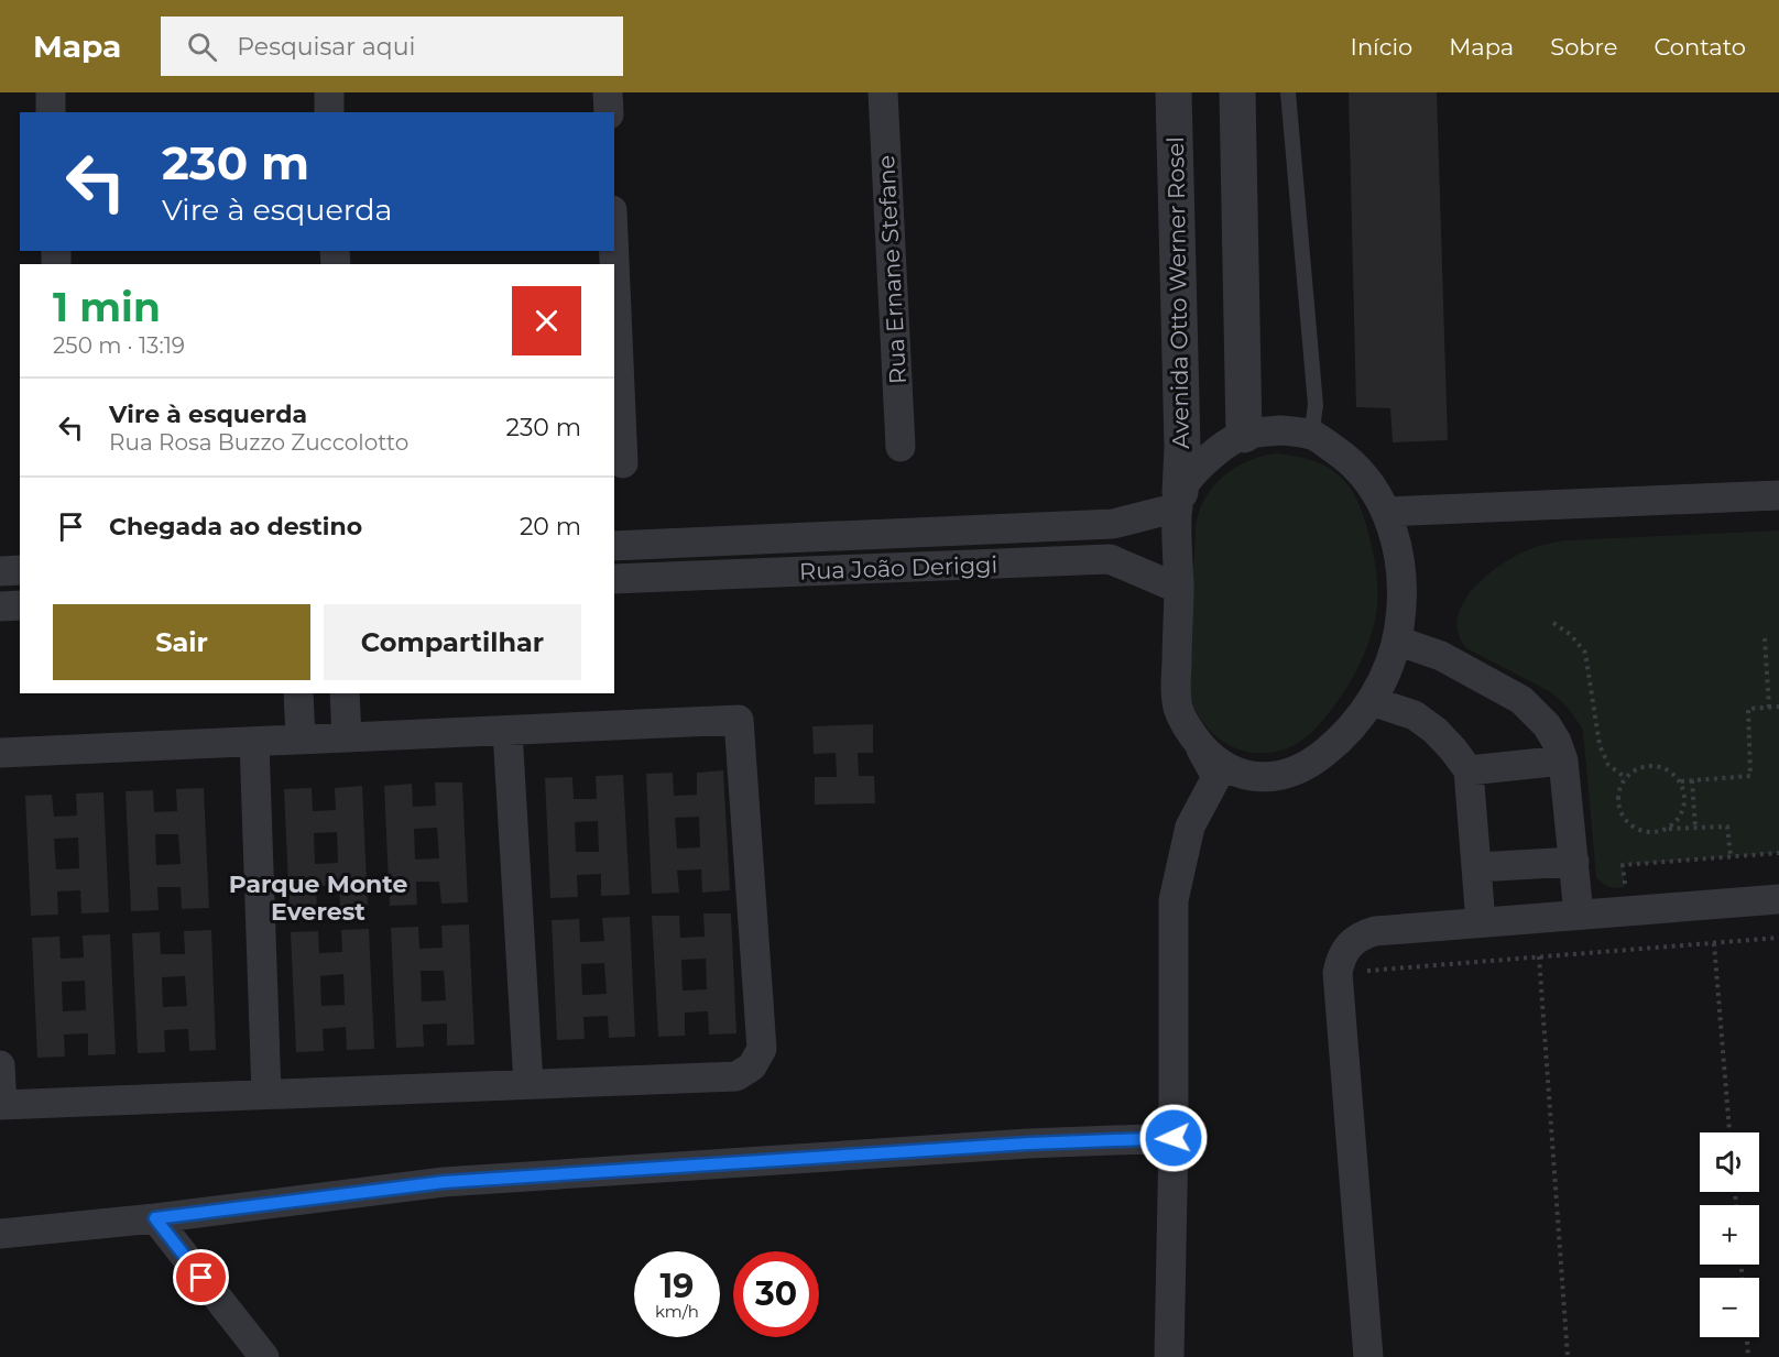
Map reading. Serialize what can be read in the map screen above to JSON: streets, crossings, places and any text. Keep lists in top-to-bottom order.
{
  "streets": {
    "street": ["Rua Ernane Stefane", "Avenida Otto Werner Rosel", "Rua João Deriggi"]
  },
  "crossings": [
    ["Avenida Otto Werner Rosel", "Rua João Deriggi"]
  ],
  "districts": ["Parque Monte Everest"],
  "page": {
    "header": "Mapa",
    "search": "Pesquisar aqui",
    "nav": [
      "Início",
      "Mapa",
      "Sobre",
      "Contato"
    ],
    "turn": ["230 m", "Vire à esquerda"],
    "heading": ["1 min", "250 m · 13:19"],
    "list": [
      {
        "name": "Vire à esquerda",
        "note": "Rua Rosa Buzzo Zuccolotto",
        "value": "230 m"
      },
      {
        "name": "Chegada ao destino",
        "value": "20 m"
      }
    ],
    "buttons": ["Sair", "Compartilhar"],
    "map_buttons": ["+", "−"],
    "speed": "19 km/h",
    "limit": "30"
  }
}
